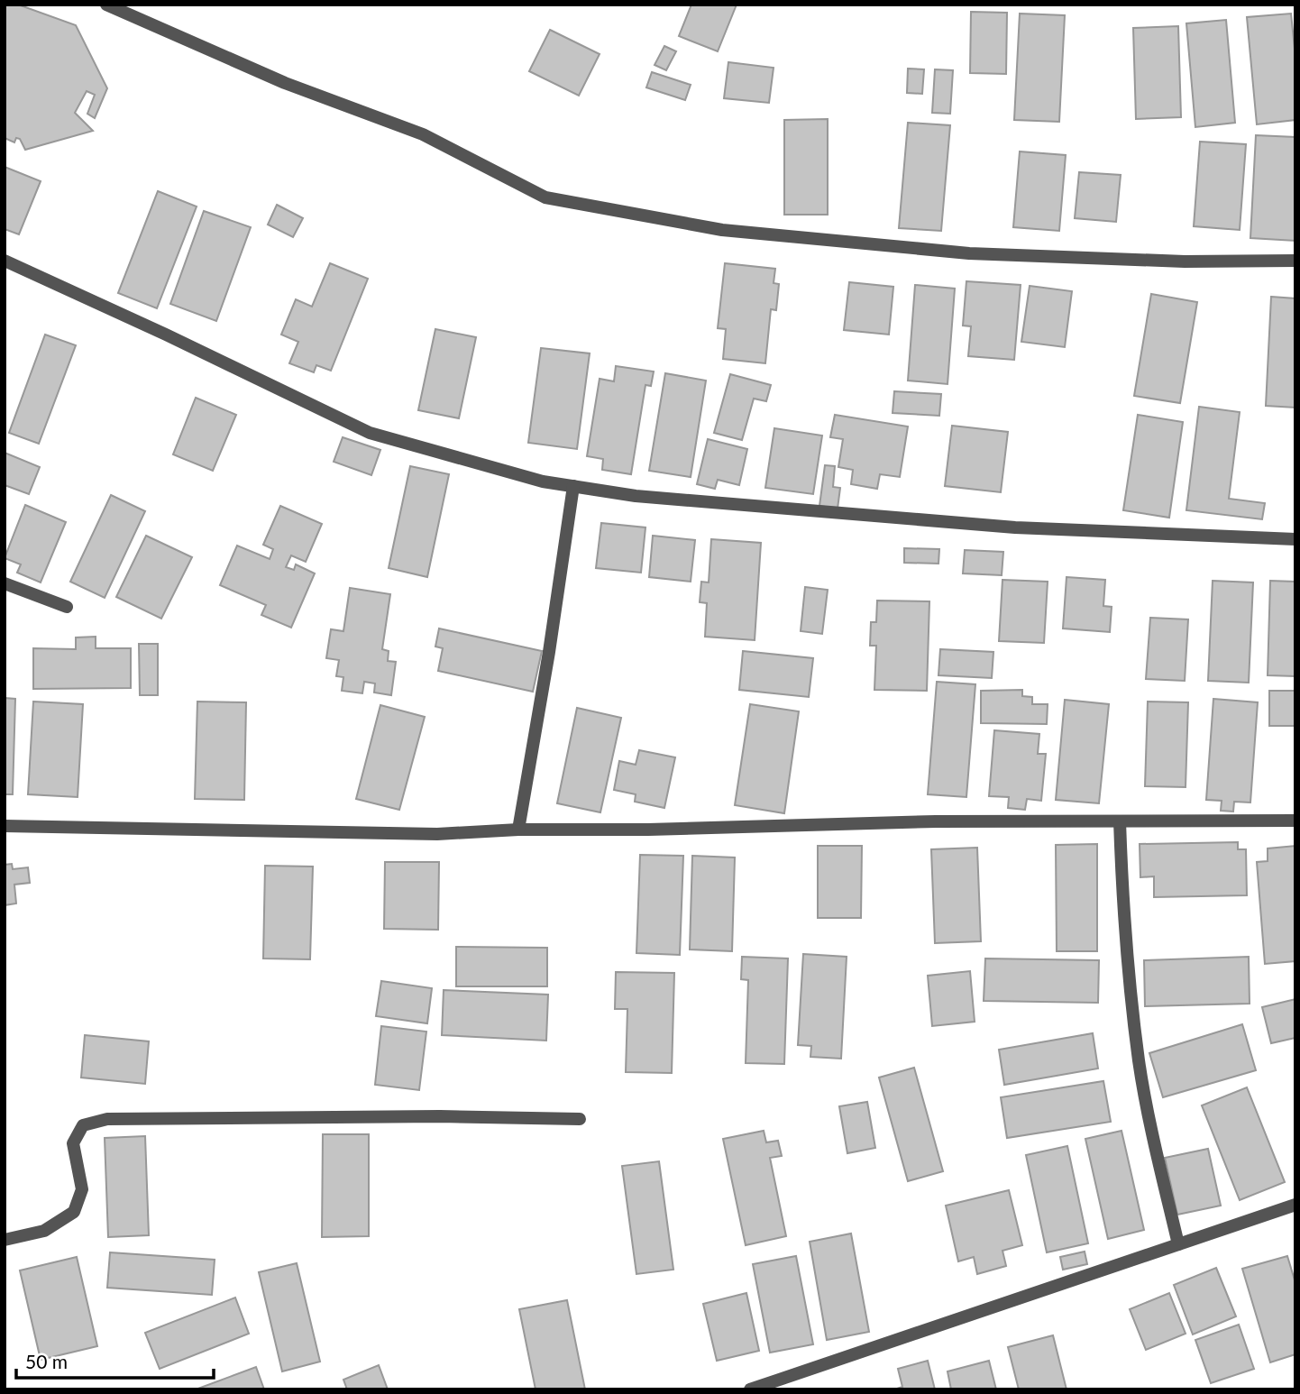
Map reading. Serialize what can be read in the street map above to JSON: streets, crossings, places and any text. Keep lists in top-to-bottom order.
{
  "scale_bar": "50 m"
}
